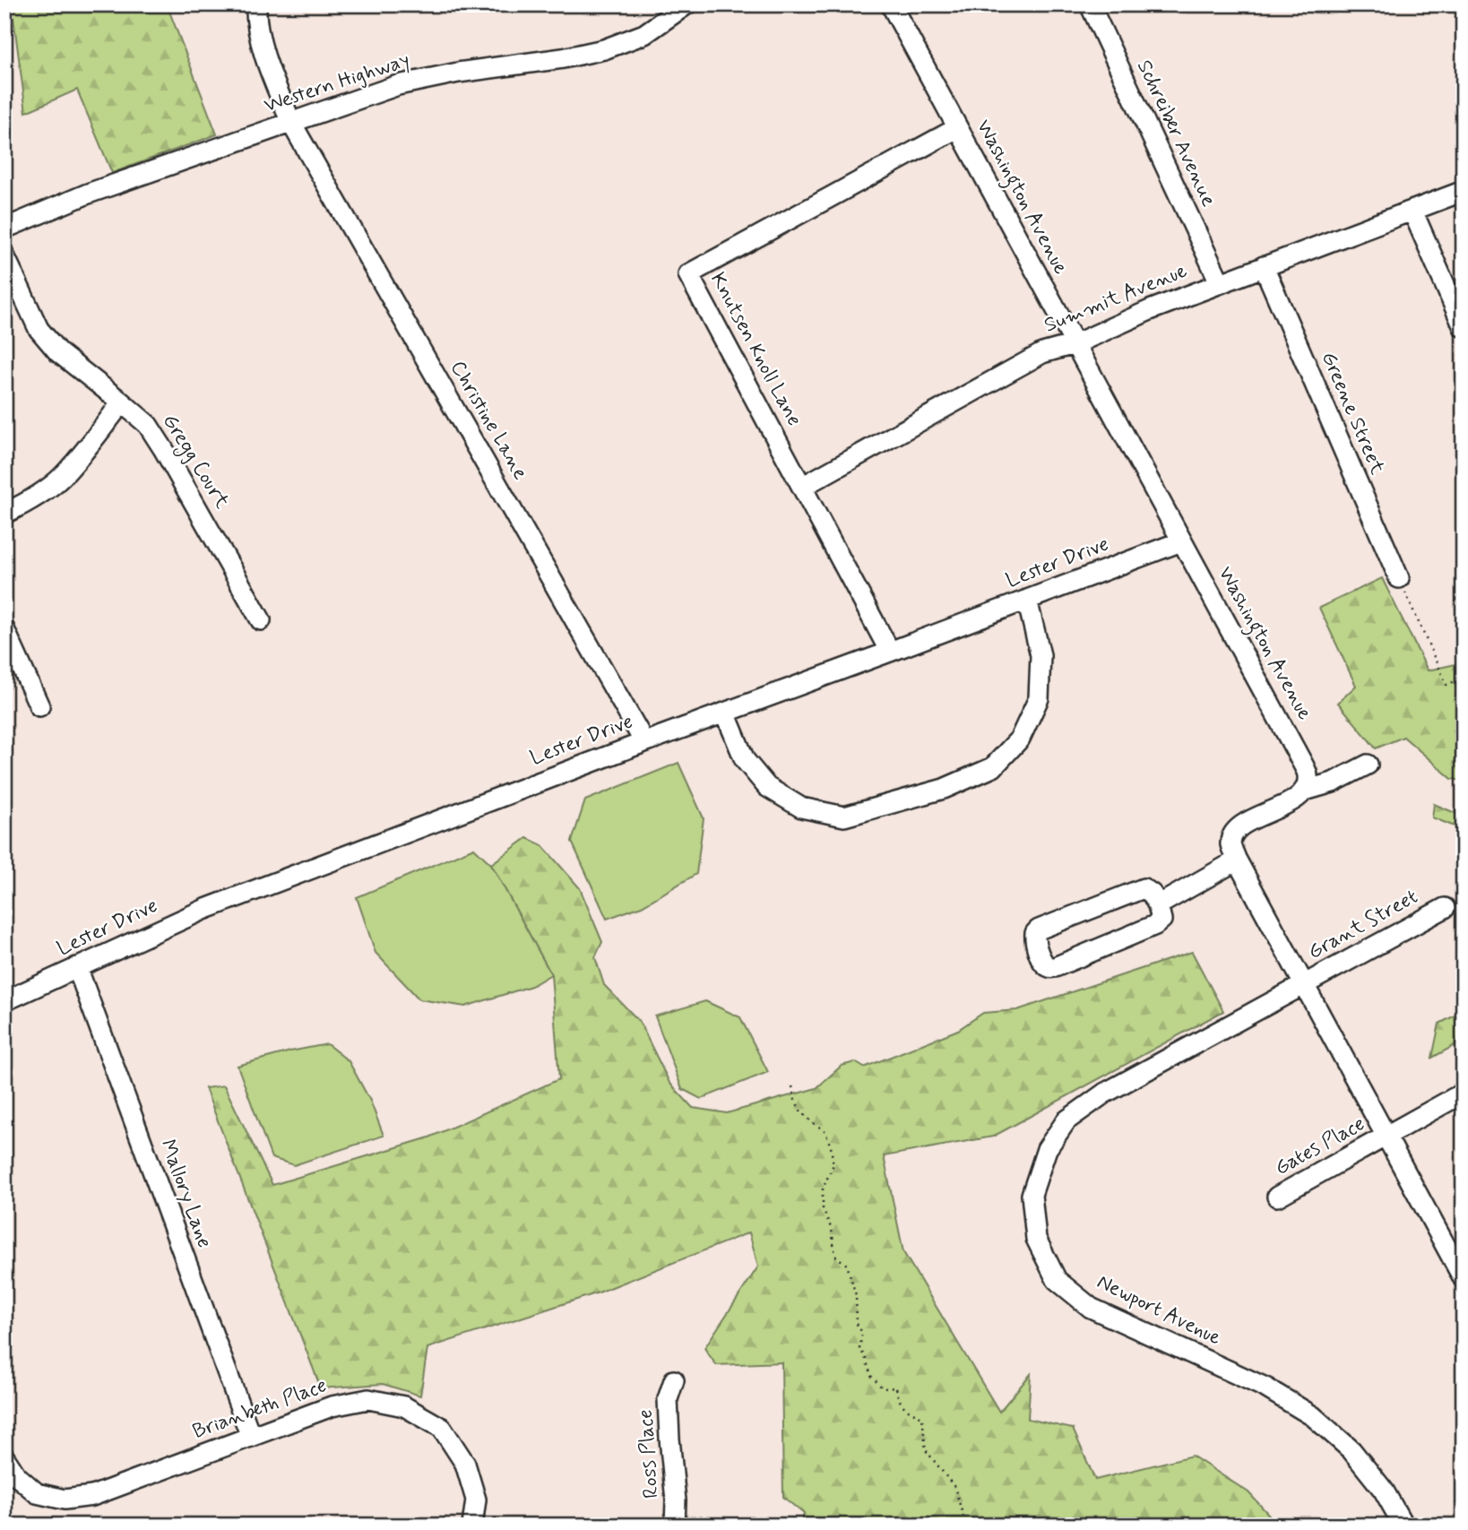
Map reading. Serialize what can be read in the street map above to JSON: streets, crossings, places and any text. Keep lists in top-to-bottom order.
{
  "streets": {
    "street": [
      "Western Highway",
      "Schreiber Avenue",
      "Washington Avenue",
      "Summit Avenue",
      "Knutsen Knoll Lane",
      "Greene Street",
      "Christine Lane",
      "Gregg Court",
      "Lester Drive",
      "Grant Street",
      "Gates Place",
      "Mallory Lane",
      "Newport Avenue",
      "Brianbeth Place",
      "Ross Place"
    ]
  },
  "crossings": [
    ["Western Highway", "Christine Lane"],
    ["Schreiber Avenue", "Summit Avenue"],
    ["Washington Avenue", "Summit Avenue"],
    ["Washington Avenue", "Knutsen Knoll Lane"],
    ["Washington Avenue", "Lester Drive"],
    ["Summit Avenue", "Knutsen Knoll Lane"],
    ["Summit Avenue", "Greene Street"],
    ["Knutsen Knoll Lane", "Lester Drive"],
    ["Christine Lane", "Lester Drive"],
    ["Lester Drive", "Mallory Lane"],
    ["Grant Street", "Newport Avenue"],
    ["Mallory Lane", "Brianbeth Place"]
  ]
}
